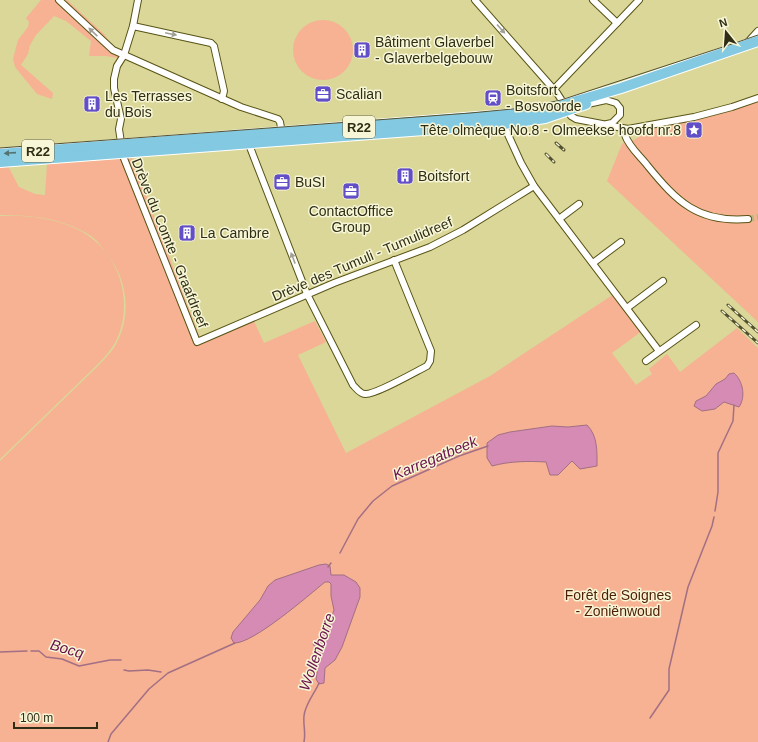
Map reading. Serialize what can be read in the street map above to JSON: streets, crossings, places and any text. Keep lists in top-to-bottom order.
{
  "streets": {
    "main road": ["R22"],
    "street": ["Drève du Comte - Graafdreef", "Drève des Tumuli - Tumulidreef"]
  },
  "crossings": [
    ["R22", "Drève du Comte - Graafdreef"],
    ["Drève du Comte - Graafdreef", "Drève des Tumuli - Tumulidreef"]
  ],
  "water": ["Karregatbeek", "Bocq", "Wollenborre"],
  "parks": ["Forêt de Soignes - Zoniënwoud"],
  "places": {
    "building": [
      "Bâtiment Glaverbel - Glaverbelgebouw",
      "Les Terrasses du Bois",
      "Boitsfort",
      "La Cambre"
    ],
    "office": ["Scalian", "BuSI", "ContactOffice Group"],
    "station": ["Boitsfort - Bosvoorde"],
    "place": ["Tête olmèque No.8 - Olmeekse hoofd nr.8"]
  },
  "scale_bar": "100 m",
  "north": "top"
}
